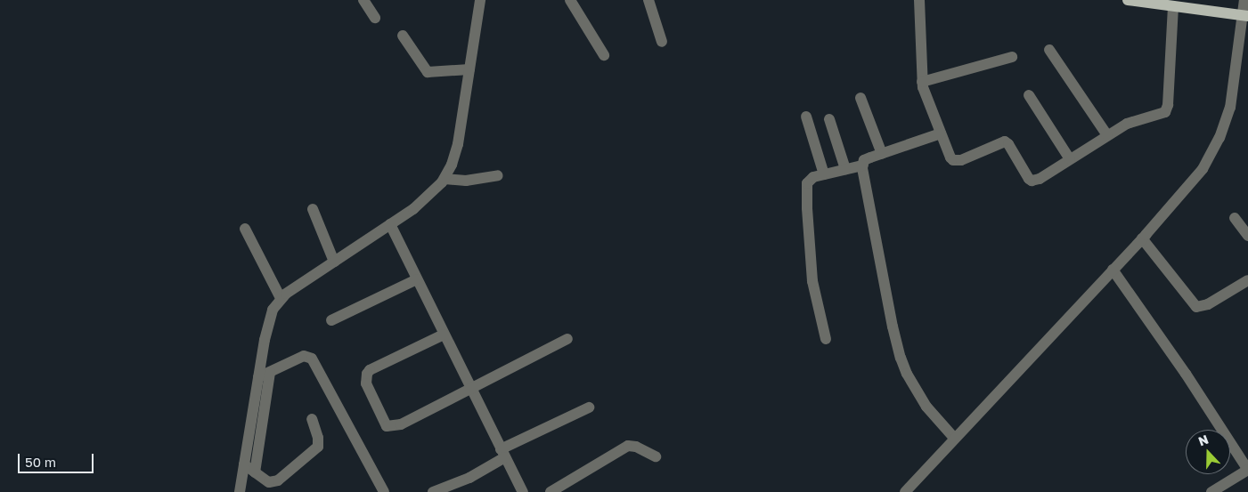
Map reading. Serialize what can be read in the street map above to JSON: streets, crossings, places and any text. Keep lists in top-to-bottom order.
{
  "scale_bar": "50 m",
  "north": "top"
}
